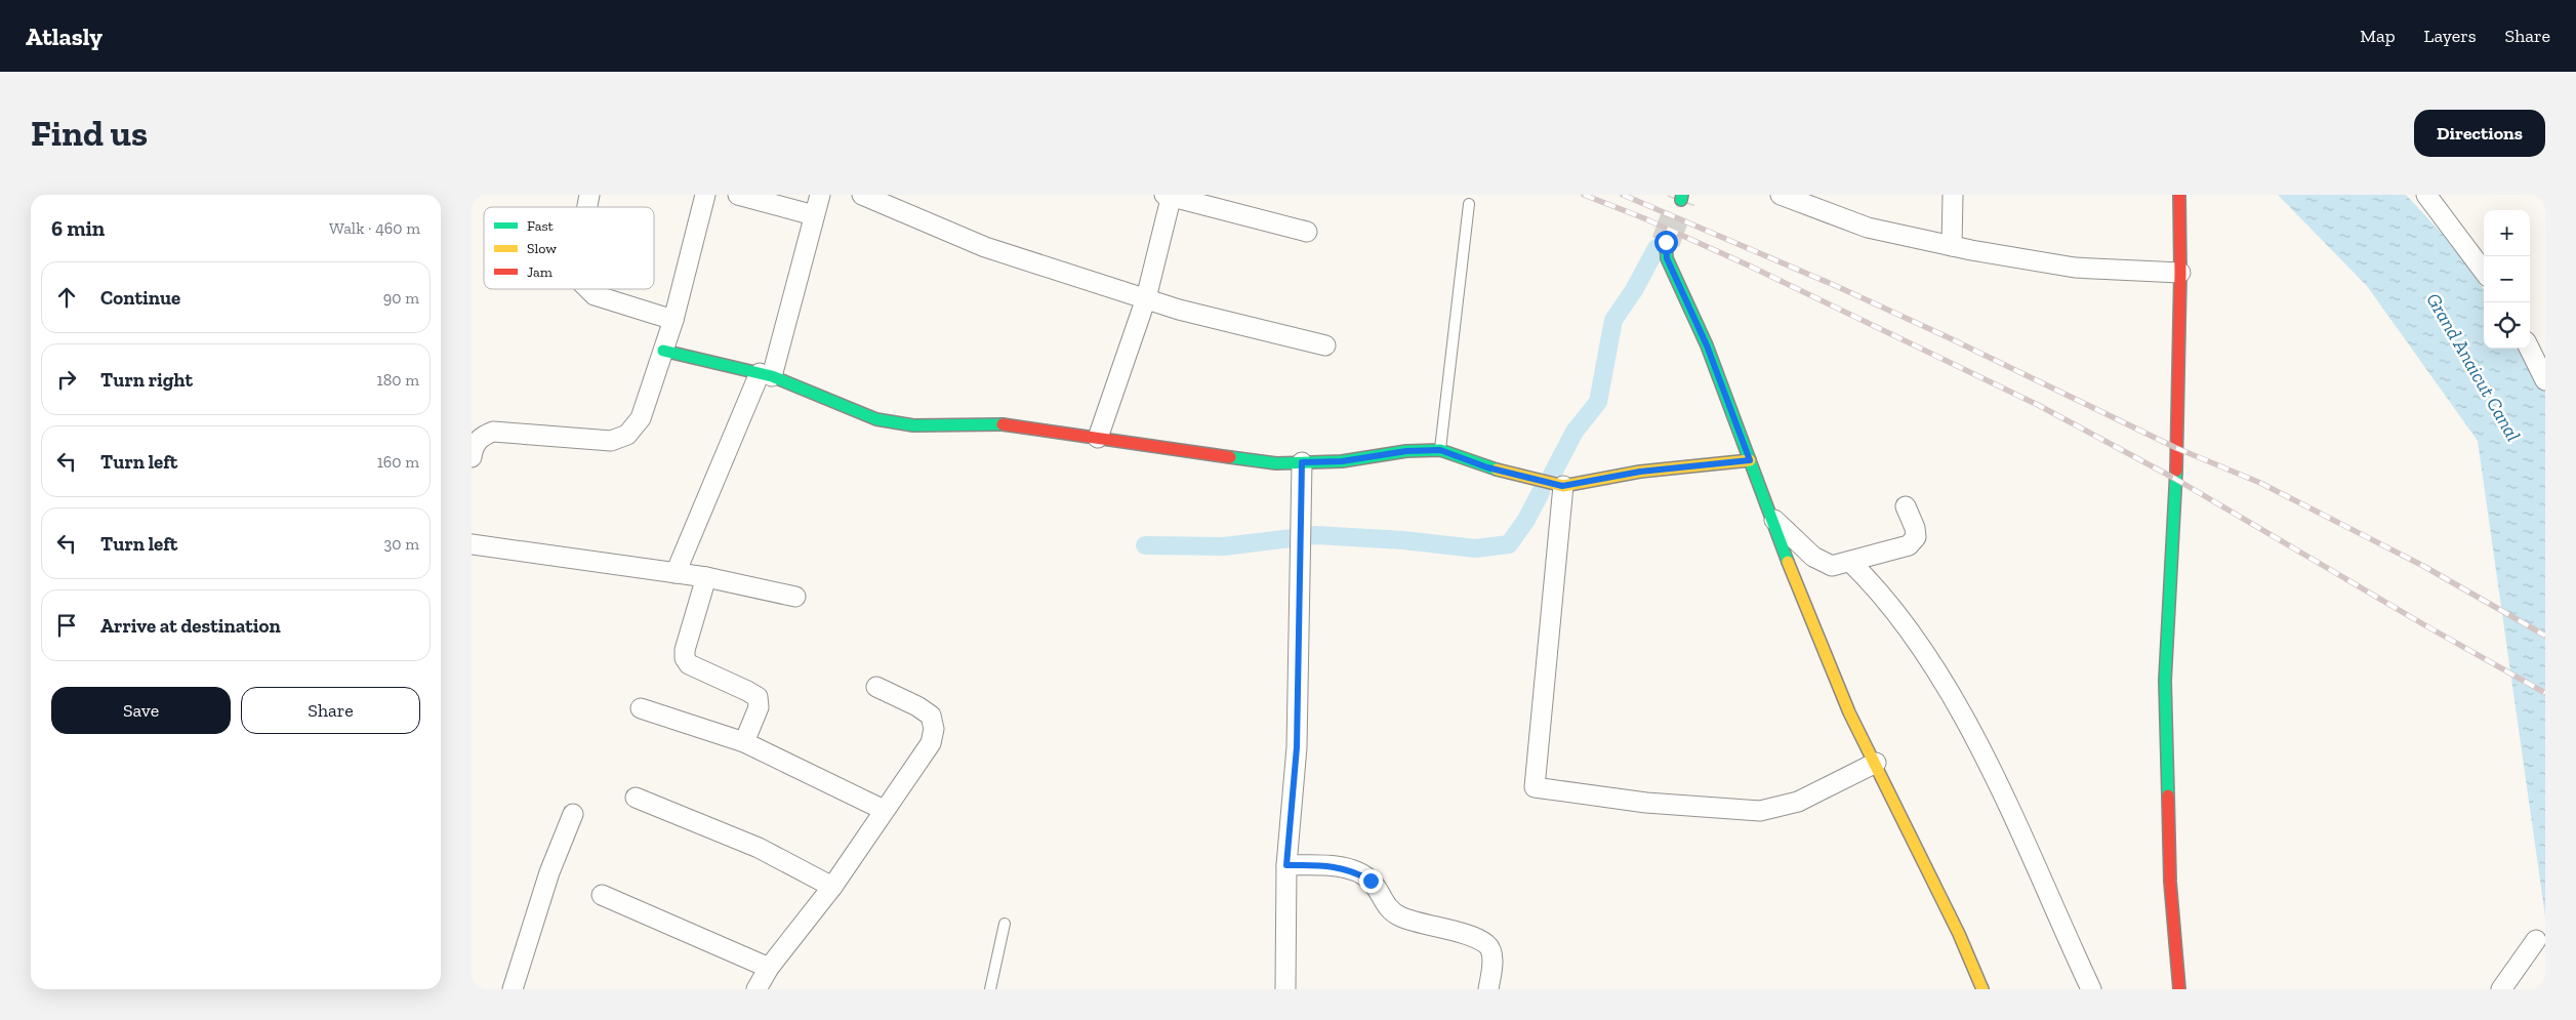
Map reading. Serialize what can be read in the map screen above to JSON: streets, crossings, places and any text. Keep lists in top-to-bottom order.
{
  "water": ["Grand Anaicut Canal"],
  "legend": ["Fast", "Slow", "Jam"],
  "page": {
    "header": "Atlasly",
    "nav": ["Map", "Layers", "Share"],
    "buttons": [
      "Directions",
      ["Save", "Share"]
    ],
    "title": "Find us",
    "heading": ["6 min", "Walk · 460 m"],
    "map_buttons": ["+", "−"],
    "list": [
      ["Continue", "90 m"],
      ["Turn right", "180 m"],
      ["Turn left", "160 m"],
      ["Turn left", "30 m"],
      "Arrive at destination"
    ]
  }
}
